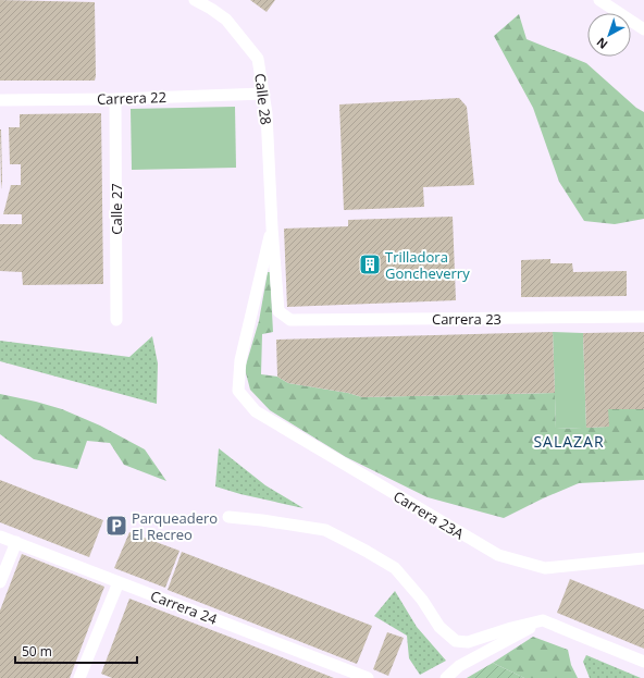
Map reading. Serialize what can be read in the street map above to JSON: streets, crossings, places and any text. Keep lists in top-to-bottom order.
{
  "streets": {
    "street": [
      "Carrera 22",
      "Calle 28",
      "Calle 27",
      "Carrera 23",
      "Carrera 23A",
      "Carrera 24"
    ]
  },
  "crossings": [
    ["Carrera 22", "Calle 28"],
    ["Carrera 22", "Calle 27"],
    ["Calle 28", "Carrera 23"],
    ["Calle 28", "Carrera 23A"]
  ],
  "districts": ["SALAZAR"],
  "places": {
    "building": ["Trilladora Goncheverry"],
    "parking": ["Parqueadero El Recreo"]
  },
  "scale_bar": "50 m",
  "north": "bottom left"
}
